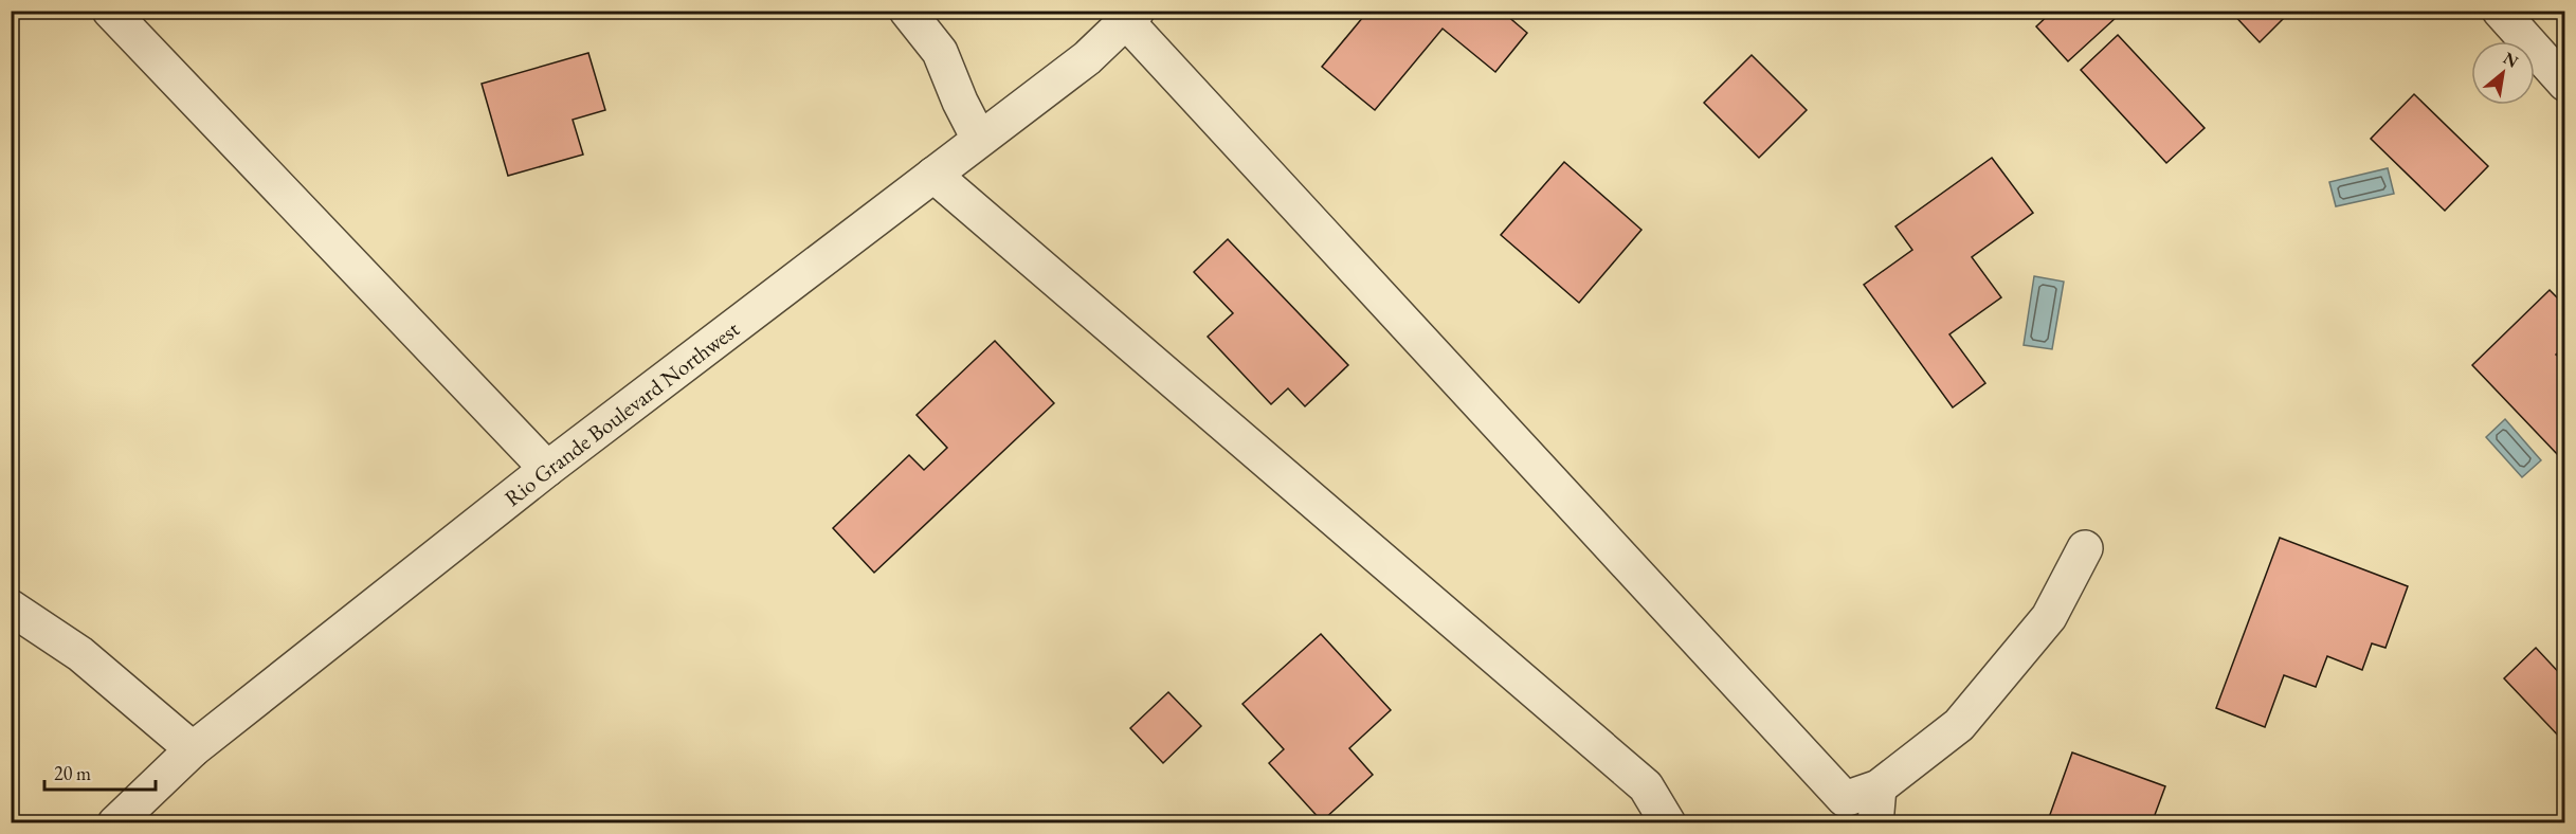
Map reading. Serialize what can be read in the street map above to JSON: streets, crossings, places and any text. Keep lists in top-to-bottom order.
{
  "streets": {
    "street": ["Rio Grande Boulevard Northwest"]
  },
  "scale_bar": "20 m",
  "north": "top right"
}
